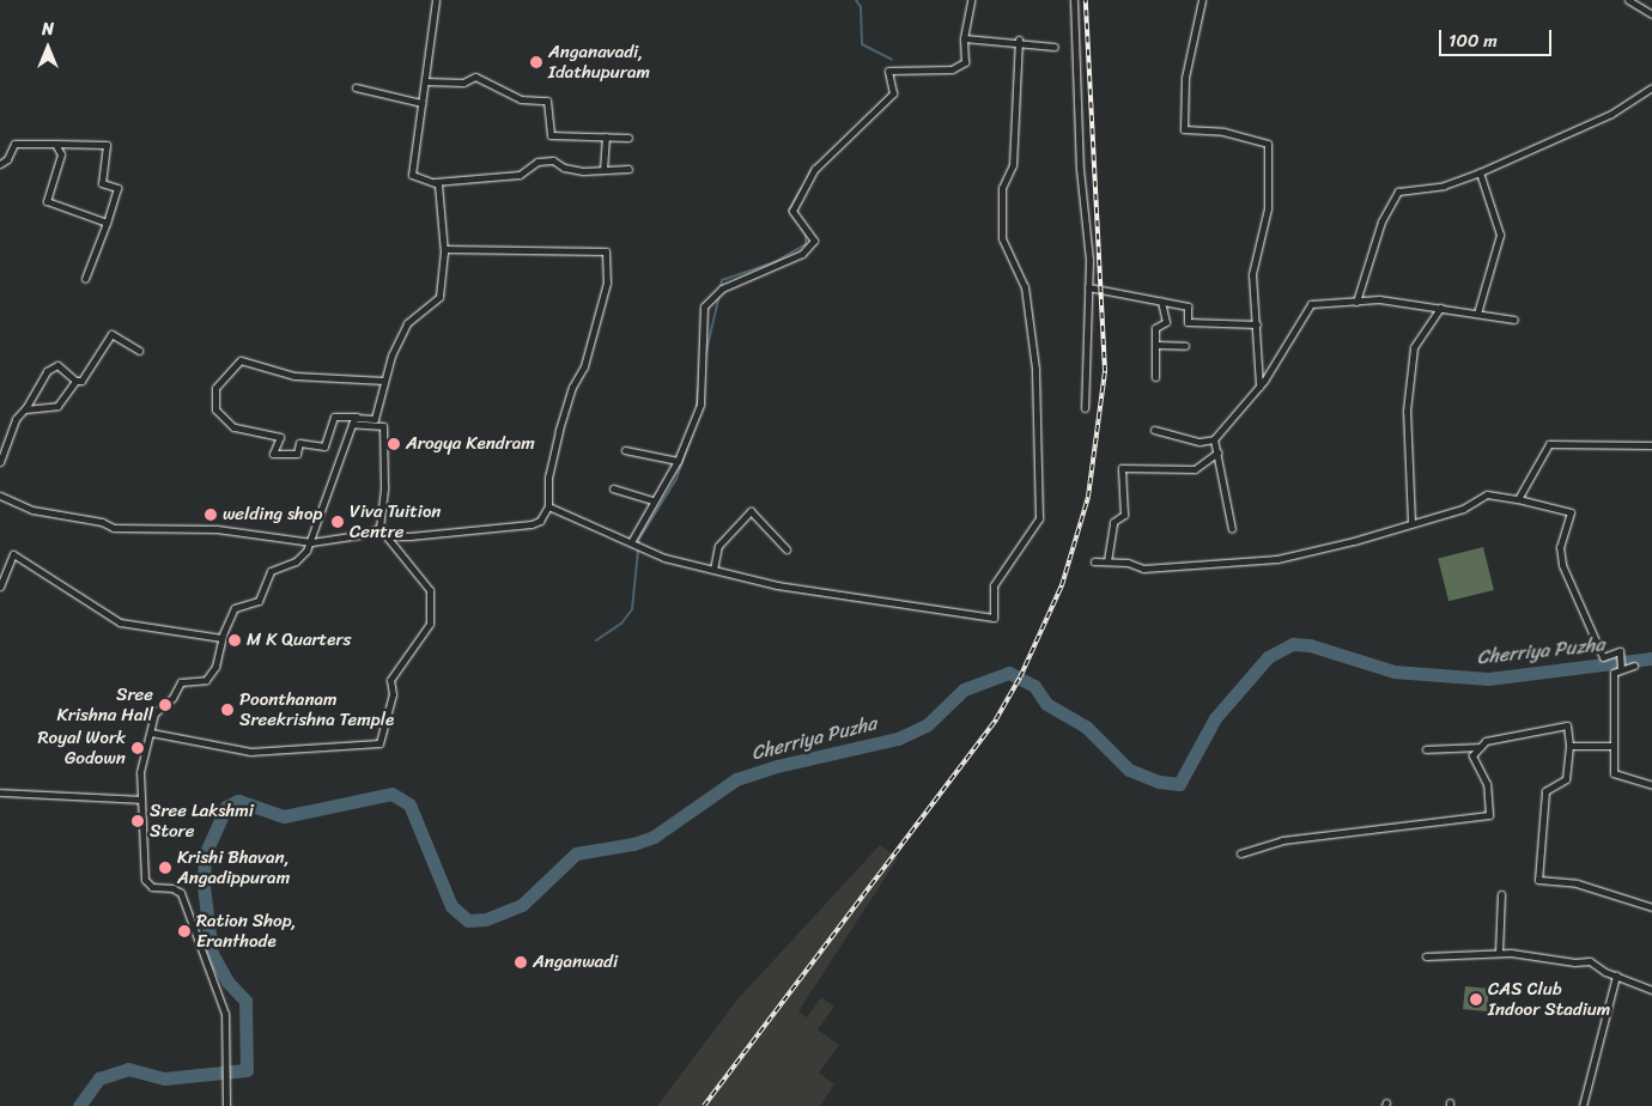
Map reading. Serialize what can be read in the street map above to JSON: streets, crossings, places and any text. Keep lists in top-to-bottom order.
{
  "water": ["Cherriya Puzha"],
  "places": [
    "Anganavadi, Idathupuram",
    "Arogya Kendram",
    "welding shop",
    "Viva Tuition Centre",
    "M K Quarters",
    "Sree Krishna Hall",
    "Poonthanam Sreekrishna Temple",
    "Royal Work Godown",
    "Sree Lakshmi Store",
    "Krishi Bhavan, Angadippuram",
    "Ration Shop, Eranthode",
    "Anganwadi",
    "CAS Club Indoor Stadium"
  ],
  "scale_bar": "100 m",
  "north": "top"
}
